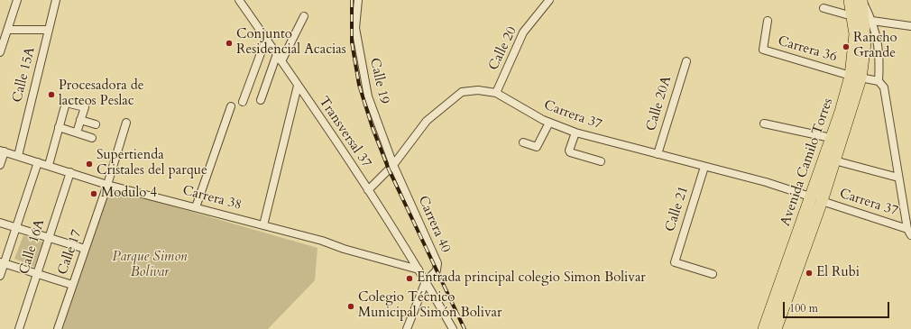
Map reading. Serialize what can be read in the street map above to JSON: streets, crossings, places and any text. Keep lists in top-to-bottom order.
{
  "streets": {
    "main road": ["Avenida Camilo Torres"],
    "street": [
      "Calle 20",
      "Carrera 36",
      "Calle 15A",
      "Calle 19",
      "Calle 20A",
      "Carrera 37",
      "Transversal 37",
      "Carrera 38",
      "Calle 21",
      "Carrera 40",
      "Calle 16A",
      "Calle 17"
    ]
  },
  "crossings": [
    ["Calle 20", "Carrera 37"],
    ["Carrera 36", "Avenida Camilo Torres"],
    ["Calle 15A", "Carrera 38"],
    ["Calle 19", "Carrera 37"],
    ["Calle 19", "Carrera 40"],
    ["Calle 20A", "Carrera 37"],
    ["Carrera 37", "Transversal 37"],
    ["Carrera 37", "Avenida Camilo Torres"],
    ["Carrera 37", "Calle 21"],
    ["Carrera 37", "Carrera 40"],
    ["Transversal 37", "Carrera 38"],
    ["Transversal 37", "Carrera 40"],
    ["Carrera 38", "Calle 16A"],
    ["Carrera 38", "Calle 17"]
  ],
  "parks": ["Parque Simon Bolivar"],
  "places": [
    "Conjunto Residencial Acacias",
    "Rancho Grande",
    "Procesadora de lacteos Peslac",
    "Supertienda Cristales del parque",
    "Modulo 4",
    "El Rubi",
    "Entrada principal colegio Simon Bolivar",
    "Colegio Técnico Municipal Simón Bolivar"
  ],
  "scale_bar": "100 m"
}
